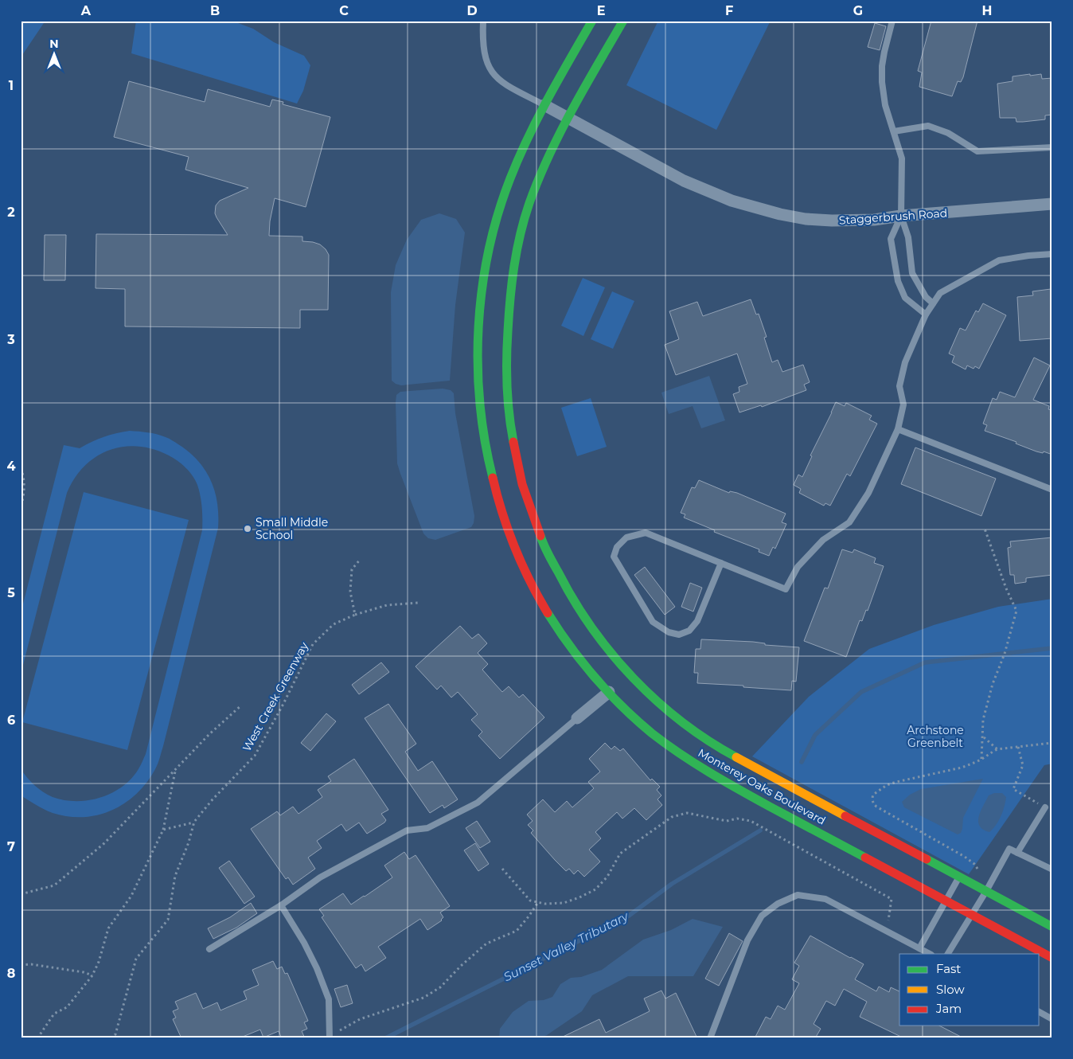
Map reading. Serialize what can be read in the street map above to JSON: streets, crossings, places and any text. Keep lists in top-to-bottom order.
{
  "streets": {
    "street": ["Staggerbrush Road", "Monterey Oaks Boulevard"],
    "path": ["West Creek Greenway"]
  },
  "crossings": [
    ["Staggerbrush Road", "Monterey Oaks Boulevard"]
  ],
  "water": ["Sunset Valley Tributary"],
  "parks": ["Archstone Greenbelt"],
  "places": ["Small Middle School"],
  "legend": ["Fast", "Slow", "Jam"],
  "north": "top",
  "grid": {
    "columns": [
      "A",
      "B",
      "C",
      "D",
      "E",
      "F",
      "G",
      "H"
    ],
    "rows": [
      "1",
      "2",
      "3",
      "4",
      "5",
      "6",
      "7",
      "8"
    ]
  }
}
